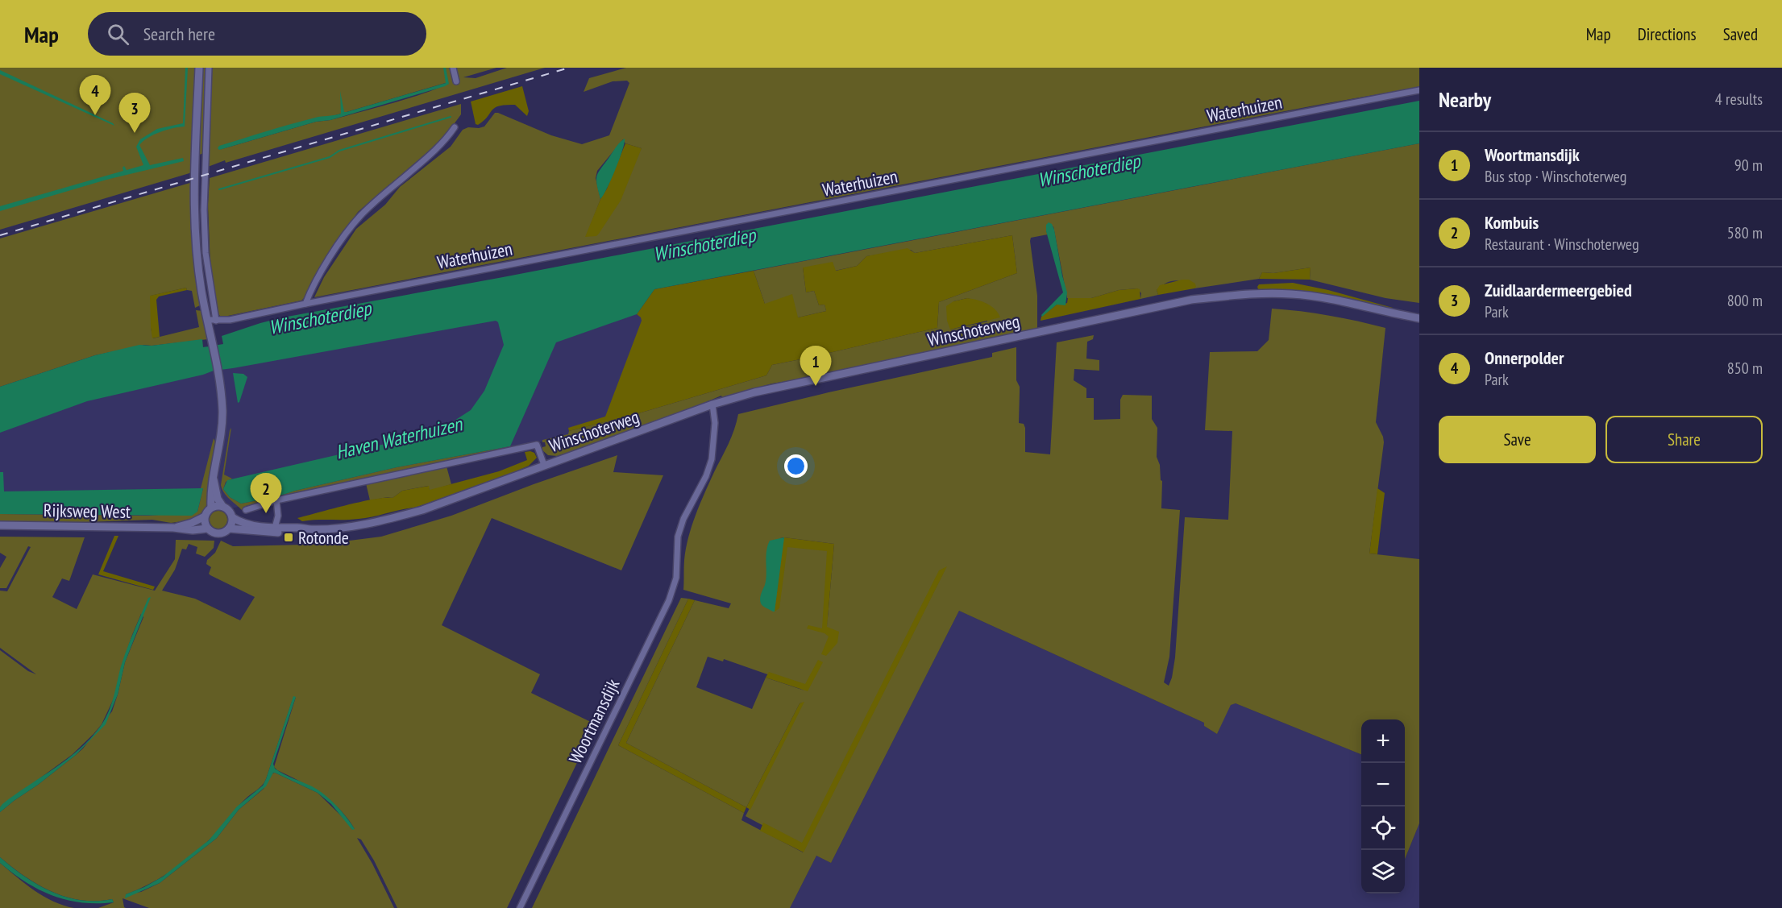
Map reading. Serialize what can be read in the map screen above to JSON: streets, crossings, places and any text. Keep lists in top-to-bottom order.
{
  "streets": {
    "main road": ["Winschoterweg", "Rijksweg West"],
    "street": ["Waterhuizen", "Woortmansdijk"]
  },
  "crossings": [
    ["Winschoterweg", "Rijksweg West"],
    ["Winschoterweg", "Woortmansdijk"]
  ],
  "water": ["Winschoterdiep", "Haven Waterhuizen"],
  "places": {
    "transit": ["Rotonde"]
  },
  "page": {
    "header": "Map",
    "search": "Search here",
    "nav": ["Map", "Directions", "Saved"],
    "heading": ["Nearby", "4 results"],
    "pins": [
      "4",
      "3",
      "1",
      "2"
    ],
    "list": [
      {
        "mark": "1",
        "name": "Woortmansdijk",
        "note": "Bus stop · Winschoterweg",
        "value": "90 m"
      },
      {
        "mark": "2",
        "name": "Kombuis",
        "note": "Restaurant · Winschoterweg",
        "value": "580 m"
      },
      {
        "mark": "3",
        "name": "Zuidlaardermeergebied",
        "note": "Park",
        "value": "800 m"
      },
      {
        "mark": "4",
        "name": "Onnerpolder",
        "note": "Park",
        "value": "850 m"
      }
    ],
    "buttons": ["Save", "Share"],
    "map_buttons": ["+", "−"]
  }
}
